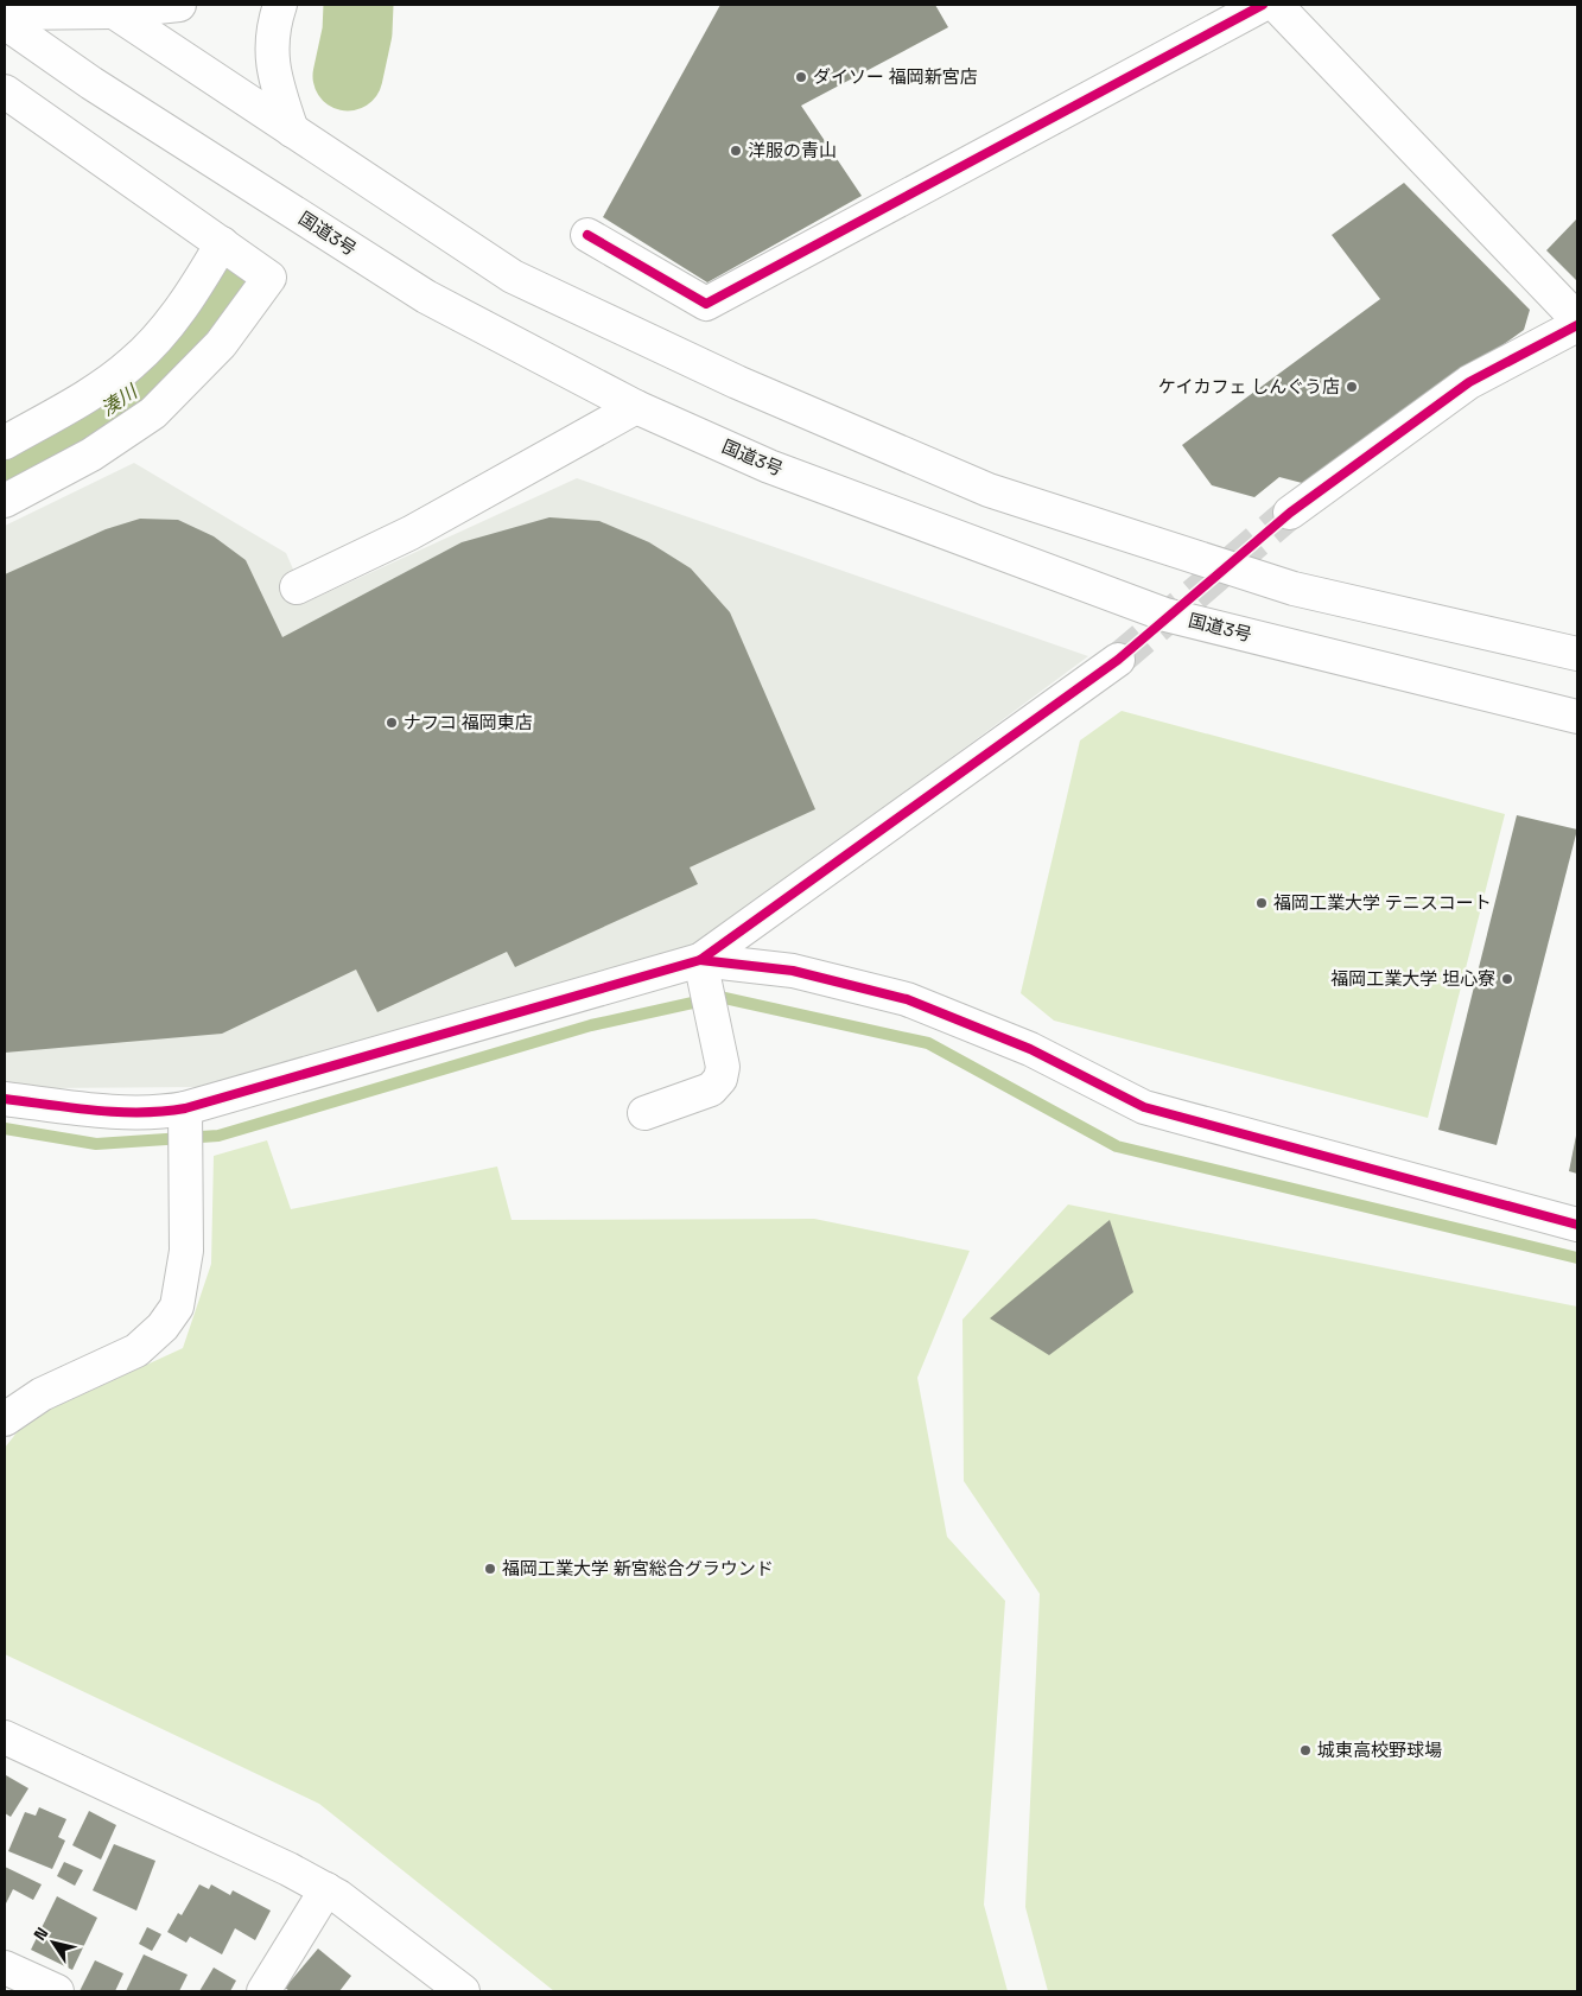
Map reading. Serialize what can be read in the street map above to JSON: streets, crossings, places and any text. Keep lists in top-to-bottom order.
{
  "streets": {
    "main road": ["国道3号"]
  },
  "water": ["湊川"],
  "places": [
    "ダイソー 福岡新宮店",
    "洋服の青山",
    "ケイカフェ しんぐう店",
    "ナフコ 福岡東店",
    "福岡工業大学 テニスコート",
    "福岡工業大学 坦心寮",
    "福岡工業大学 新宮総合グラウンド",
    "城東高校野球場"
  ],
  "north": "top left"
}
